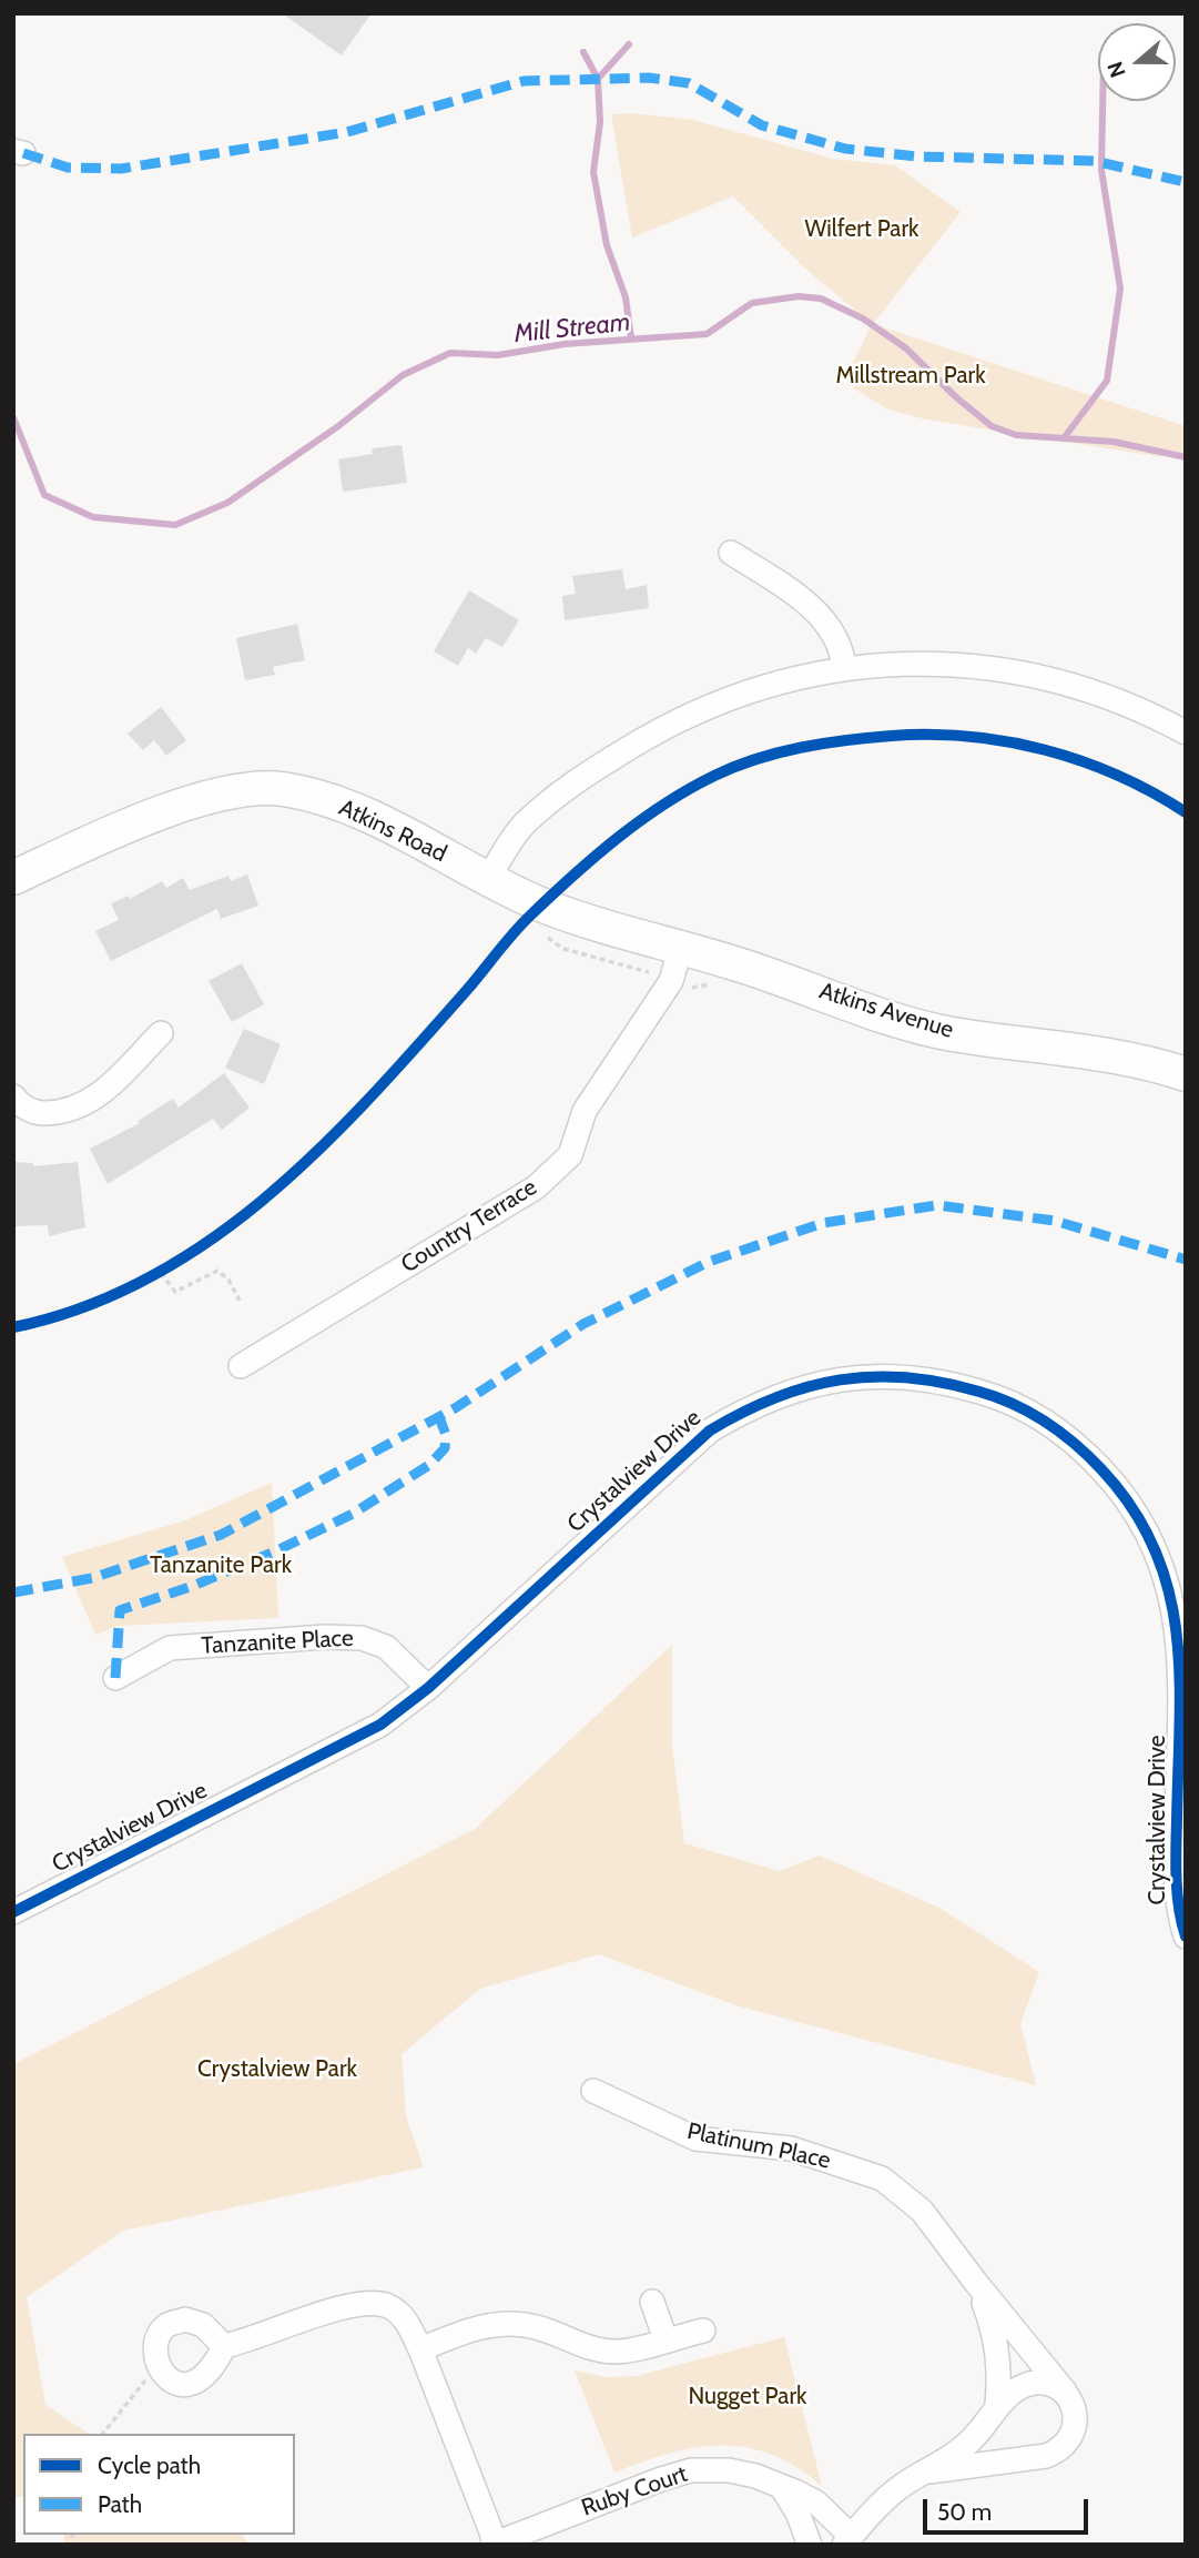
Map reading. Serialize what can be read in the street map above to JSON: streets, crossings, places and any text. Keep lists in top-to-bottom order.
{
  "streets": {
    "street": [
      "Atkins Road",
      "Atkins Avenue",
      "Country Terrace",
      "Crystalview Drive",
      "Tanzanite Place",
      "Platinum Place",
      "Ruby Court"
    ]
  },
  "crossings": [
    ["Atkins Road", "Atkins Avenue"],
    ["Atkins Road", "Country Terrace"],
    ["Atkins Avenue", "Country Terrace"],
    ["Crystalview Drive", "Tanzanite Place"]
  ],
  "water": ["Mill Stream"],
  "parks": [
    "Wilfert Park",
    "Millstream Park",
    "Tanzanite Park",
    "Crystalview Park",
    "Nugget Park"
  ],
  "legend": ["Cycle path", "Path"],
  "scale_bar": "50 m",
  "north": "left"
}
